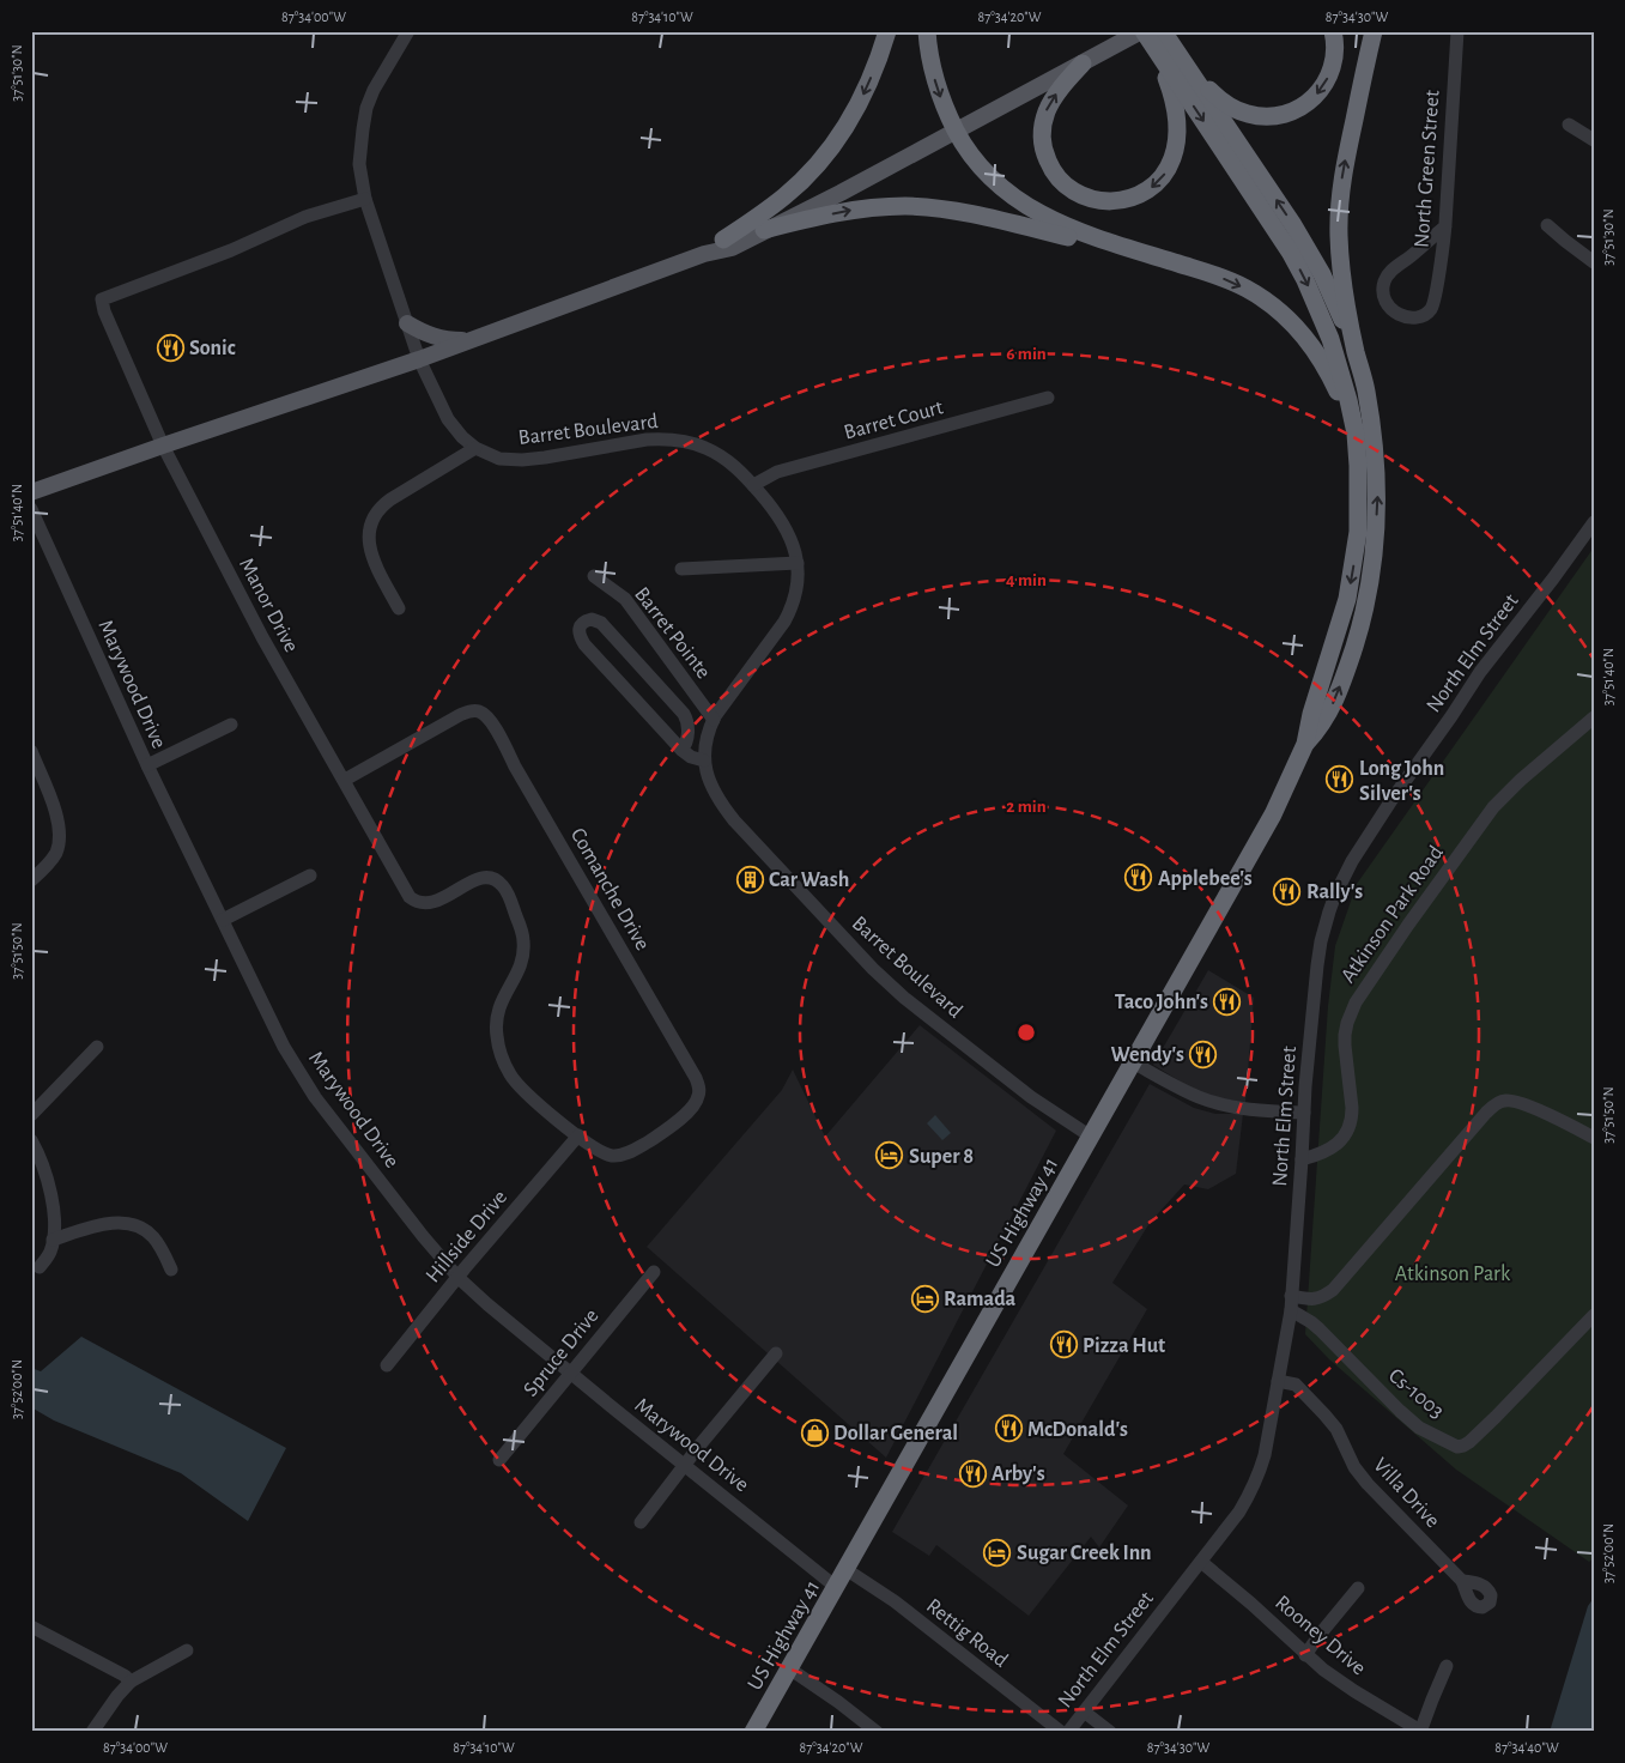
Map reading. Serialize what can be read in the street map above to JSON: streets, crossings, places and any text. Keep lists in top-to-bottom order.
{
  "streets": {
    "highway": ["US Highway 41"],
    "street": [
      "North Green Street",
      "Barret Court",
      "Barret Boulevard",
      "Manor Drive",
      "Barret Pointe",
      "North Elm Street",
      "Marywood Drive",
      "Comanche Drive",
      "Atkinson Park Road",
      "Hillside Drive",
      "Spruce Drive",
      "Cs-1003",
      "Villa Drive",
      "Rettig Road",
      "Rooney Drive"
    ]
  },
  "crossings": [
    ["Barret Court", "Barret Boulevard"],
    ["Barret Boulevard", "Manor Drive"],
    ["Barret Boulevard", "Barret Pointe"],
    ["Barret Boulevard", "US Highway 41"],
    ["Manor Drive", "Comanche Drive"],
    ["Manor Drive", "Hillside Drive"],
    ["North Elm Street", "Atkinson Park Road"],
    ["North Elm Street", "Cs-1003"],
    ["North Elm Street", "Villa Drive"],
    ["North Elm Street", "Rooney Drive"],
    ["Marywood Drive", "US Highway 41"],
    ["Marywood Drive", "Hillside Drive"],
    ["Marywood Drive", "Spruce Drive"],
    ["Comanche Drive", "Hillside Drive"],
    ["US Highway 41", "Rettig Road"]
  ],
  "parks": ["Atkinson Park"],
  "places": {
    "restaurant": [
      "Sonic",
      "Long John Silver's",
      "Applebee's",
      "Rally's",
      "Taco John's",
      "Wendy's",
      "Pizza Hut",
      "McDonald's",
      "Arby's"
    ],
    "building": ["Car Wash"],
    "hotel": ["Super 8", "Ramada", "Sugar Creek Inn"],
    "shop": ["Dollar General"]
  },
  "coordinates": [
    "87°34'00\"W",
    "87°34'10\"W",
    "87°34'20\"W",
    "87°34'30\"W",
    "37°51'30\"N",
    "37°51'40\"N",
    "37°51'50\"N",
    "37°52'00\"N",
    "87°34'40\"W"
  ],
  "rings": ["6 min", "4 min", "2 min"]
}
